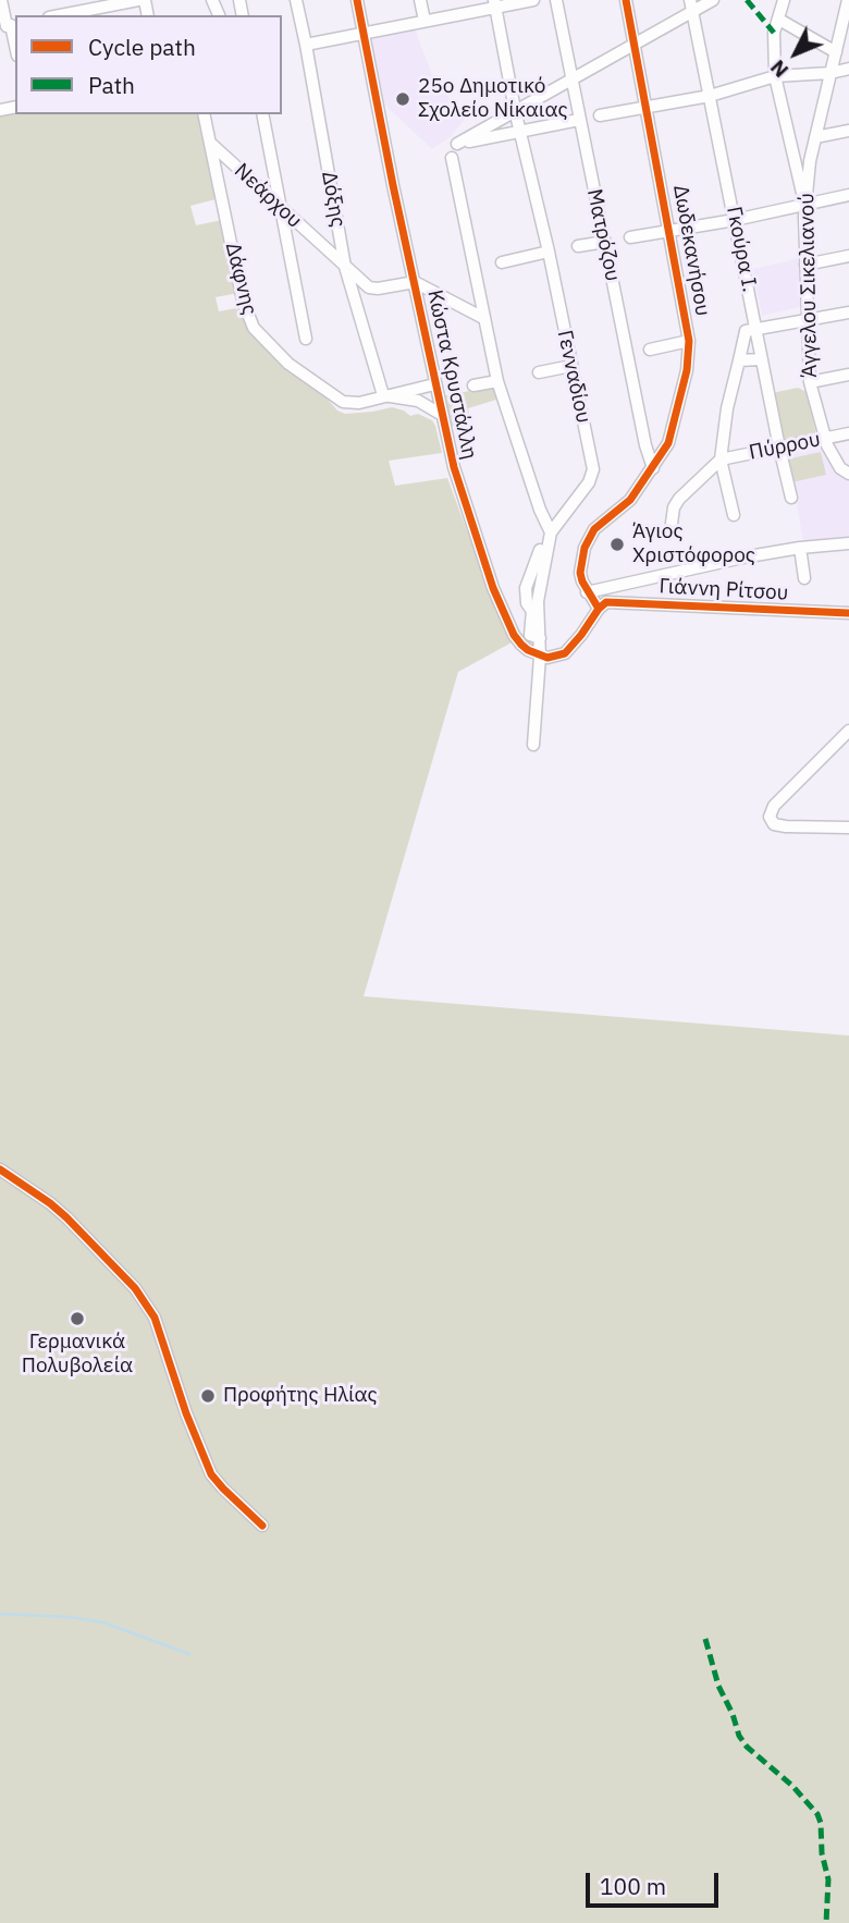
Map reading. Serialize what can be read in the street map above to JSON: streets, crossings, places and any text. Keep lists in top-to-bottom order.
{
  "streets": {
    "street": [
      "Νεάρχου",
      "Δόξης",
      "Ματρόζου",
      "Γκούρα Ι.",
      "Δωδεκανήσου",
      "Δάφνης",
      "Άγγελου Σικελιανού",
      "Κώστα Κρυστάλλη",
      "Γενναδίου",
      "Πύρρου",
      "Γιάννη Ρίτσου"
    ]
  },
  "crossings": [
    ["Νεάρχου", "Δόξης"],
    ["Νεάρχου", "Δάφνης"],
    ["Νεάρχου", "Κώστα Κρυστάλλη"],
    ["Δόξης", "Δάφνης"],
    ["Ματρόζου", "Δωδεκανήσου"],
    ["Γκούρα Ι.", "Πύρρου"],
    ["Δάφνης", "Κώστα Κρυστάλλη"],
    ["Άγγελου Σικελιανού", "Πύρρου"],
    ["Κώστα Κρυστάλλη", "Γενναδίου"]
  ],
  "places": [
    "25o Δημοτικό Σχολείο Νίκαιας",
    "Άγιος Χριστόφορος",
    "Γερμανικά Πολυβολεία",
    "Προφήτης Ηλίας"
  ],
  "legend": ["Cycle path", "Path"],
  "scale_bar": "100 m",
  "north": "bottom left"
}
